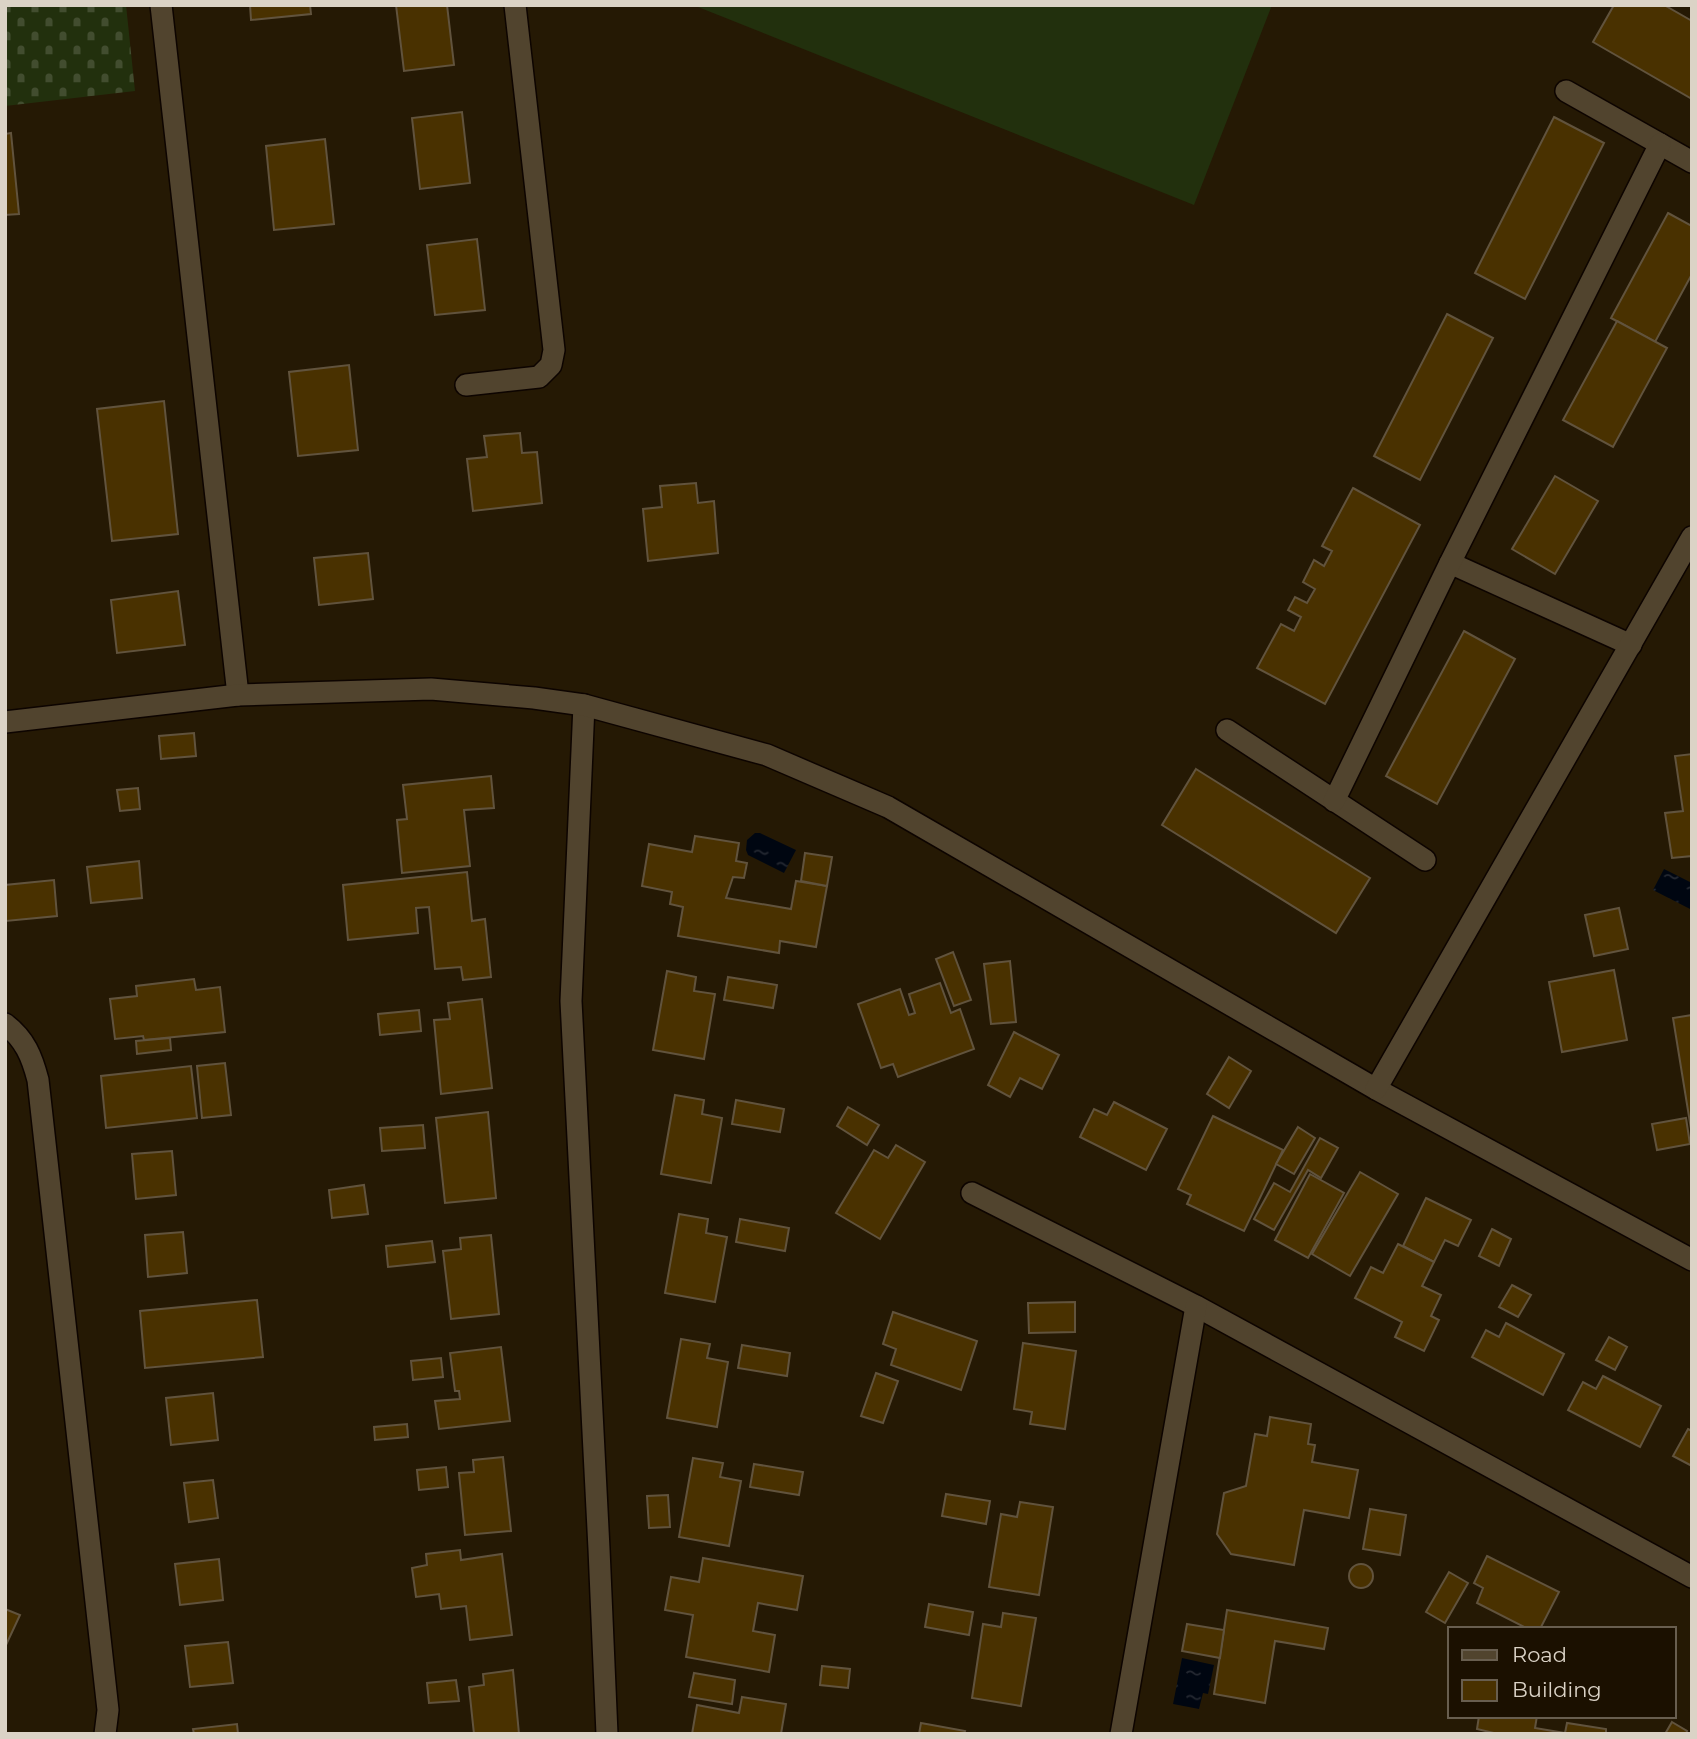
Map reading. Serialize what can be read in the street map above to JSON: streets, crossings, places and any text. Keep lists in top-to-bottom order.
{
  "legend": ["Road", "Building"]
}
